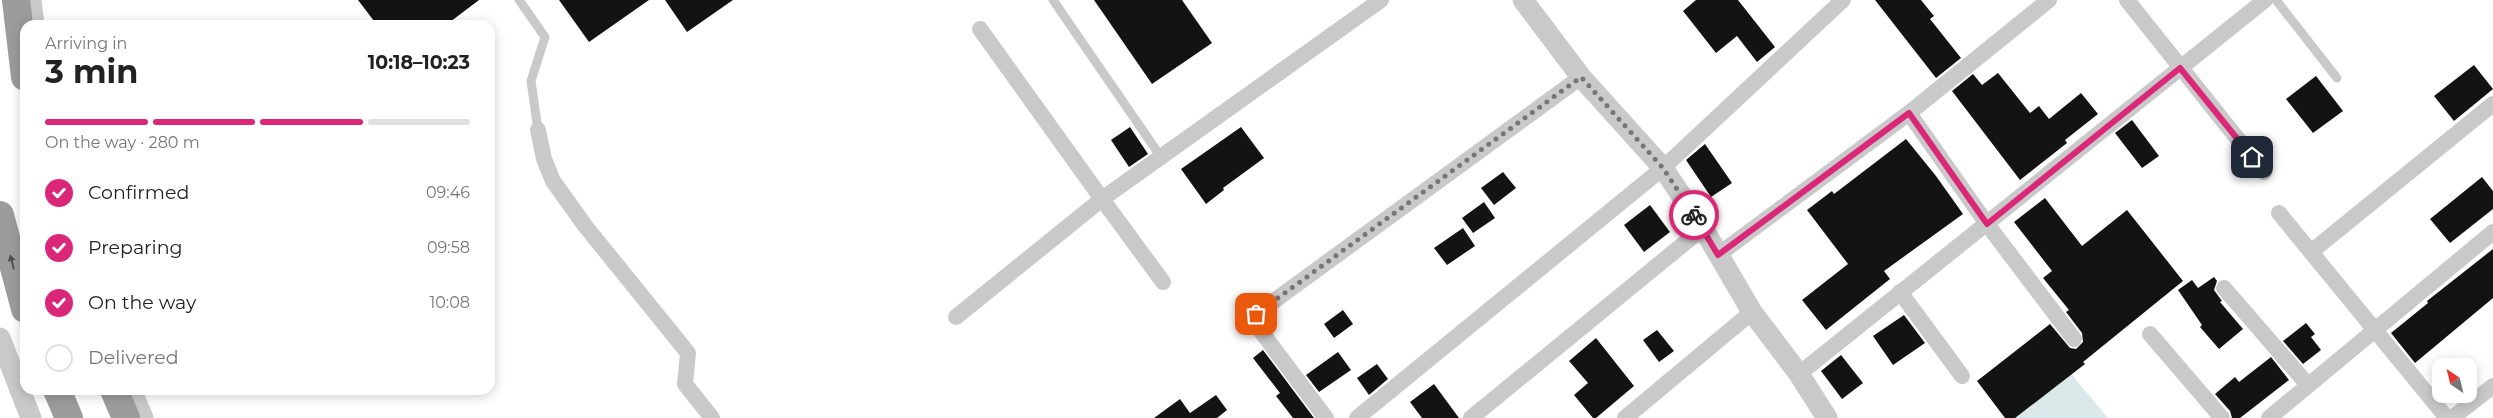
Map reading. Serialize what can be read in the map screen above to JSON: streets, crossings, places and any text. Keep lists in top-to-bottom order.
{
  "north": "top left",
  "page": {
    "heading": ["3 min", "Arriving in", "10:18–10:23"],
    "bar": "On the way · 280 m",
    "list": [
      ["Confirmed", "09:46"],
      ["Preparing", "09:58"],
      ["On the way", "10:08"],
      "Delivered"
    ]
  }
}
